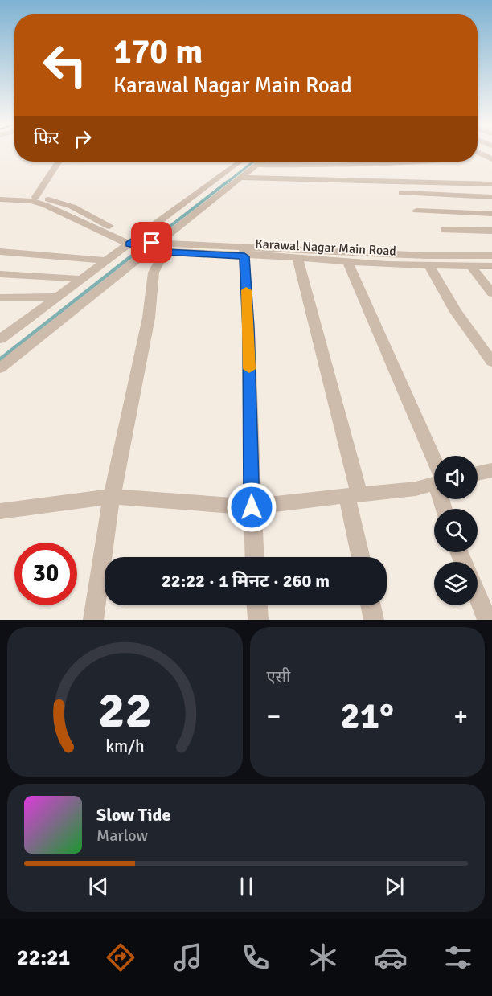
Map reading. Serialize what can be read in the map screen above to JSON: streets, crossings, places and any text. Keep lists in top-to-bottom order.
{
  "streets": {
    "street": ["Karawal Nagar Main Road"]
  },
  "page": {
    "turn": ["170 m", "Karawal Nagar Main Road"],
    "then": "फिर",
    "limit": "30",
    "trip": "22:22 · 1 मिनट · 260 m",
    "tile": "एसी",
    "heat": ["−", "21°", "+"],
    "song": ["Slow Tide", "Marlow"],
    "tabs": "22:21",
    "gauge": ["22", "km/h"]
  }
}
